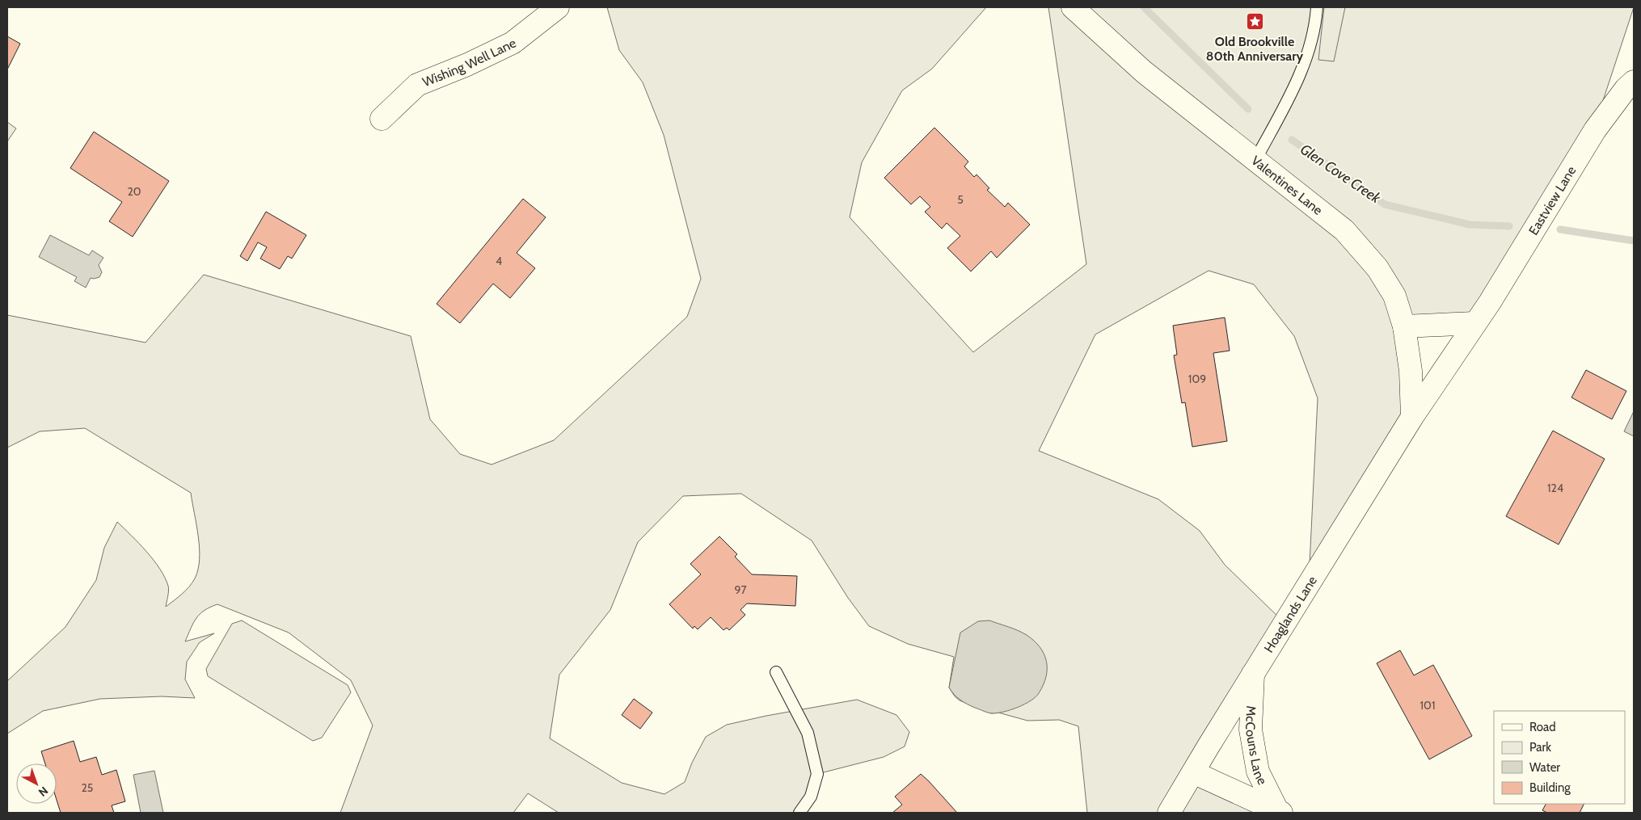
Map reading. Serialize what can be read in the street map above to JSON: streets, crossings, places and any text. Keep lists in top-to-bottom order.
{
  "streets": {
    "street": [
      "Wishing Well Lane",
      "Valentines Lane",
      "Eastview Lane",
      "Hoaglands Lane",
      "McCouns Lane"
    ]
  },
  "crossings": [
    ["Valentines Lane", "Eastview Lane"],
    ["Valentines Lane", "Hoaglands Lane"],
    ["Eastview Lane", "Hoaglands Lane"],
    ["Hoaglands Lane", "McCouns Lane"]
  ],
  "water": ["Glen Cove Creek"],
  "places": {
    "place": ["Old Brookville 80th Anniversary"]
  },
  "house_numbers": [
    "20",
    "5",
    "4",
    "109",
    "124",
    "97",
    "101",
    "25"
  ],
  "legend": [
    "Road",
    "Park",
    "Water",
    "Building"
  ],
  "north": "bottom right"
}
